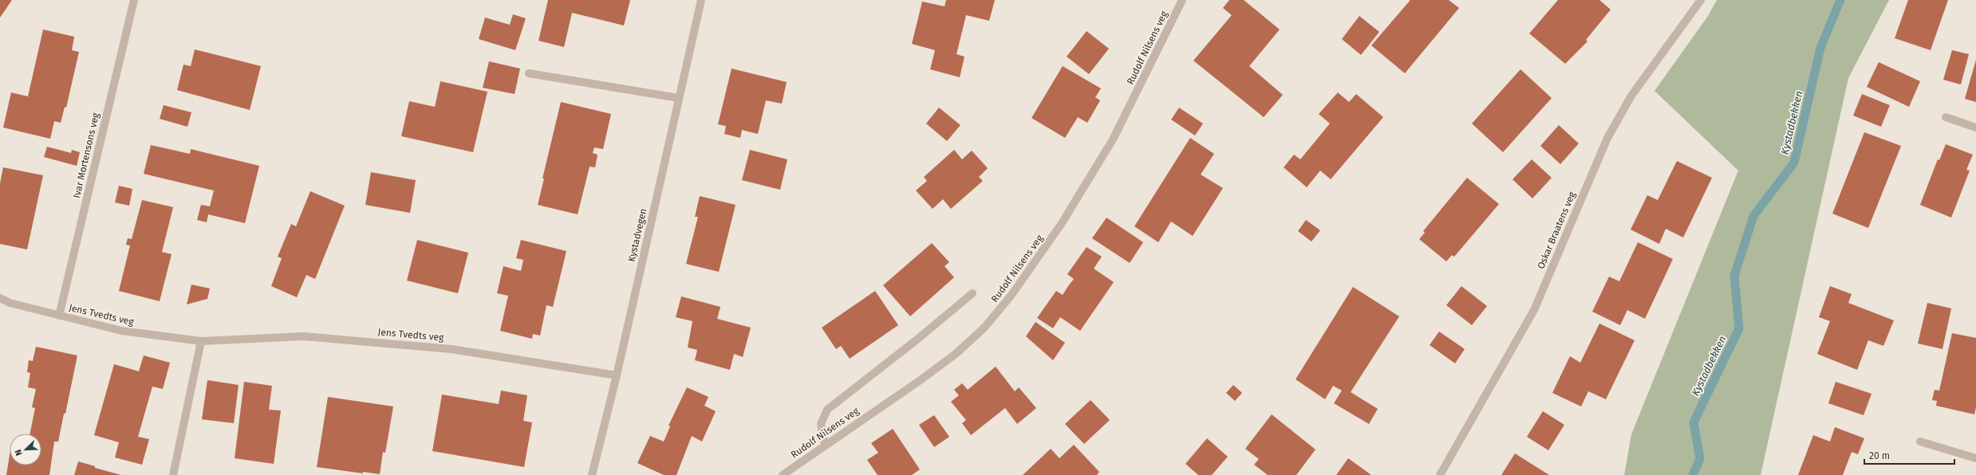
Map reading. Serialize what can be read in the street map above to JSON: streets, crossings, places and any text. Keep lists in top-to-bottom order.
{
  "streets": {
    "street": [
      "Rudolf Nilsens veg",
      "Ivar Mortensons veg",
      "Oskar Braatens veg",
      "Kystadvegen",
      "Jens Tvedts veg"
    ]
  },
  "crossings": [
    ["Ivar Mortensons veg", "Jens Tvedts veg"],
    ["Kystadvegen", "Jens Tvedts veg"]
  ],
  "water": ["Kystadbekken"],
  "scale_bar": "20 m",
  "north": "bottom left"
}
